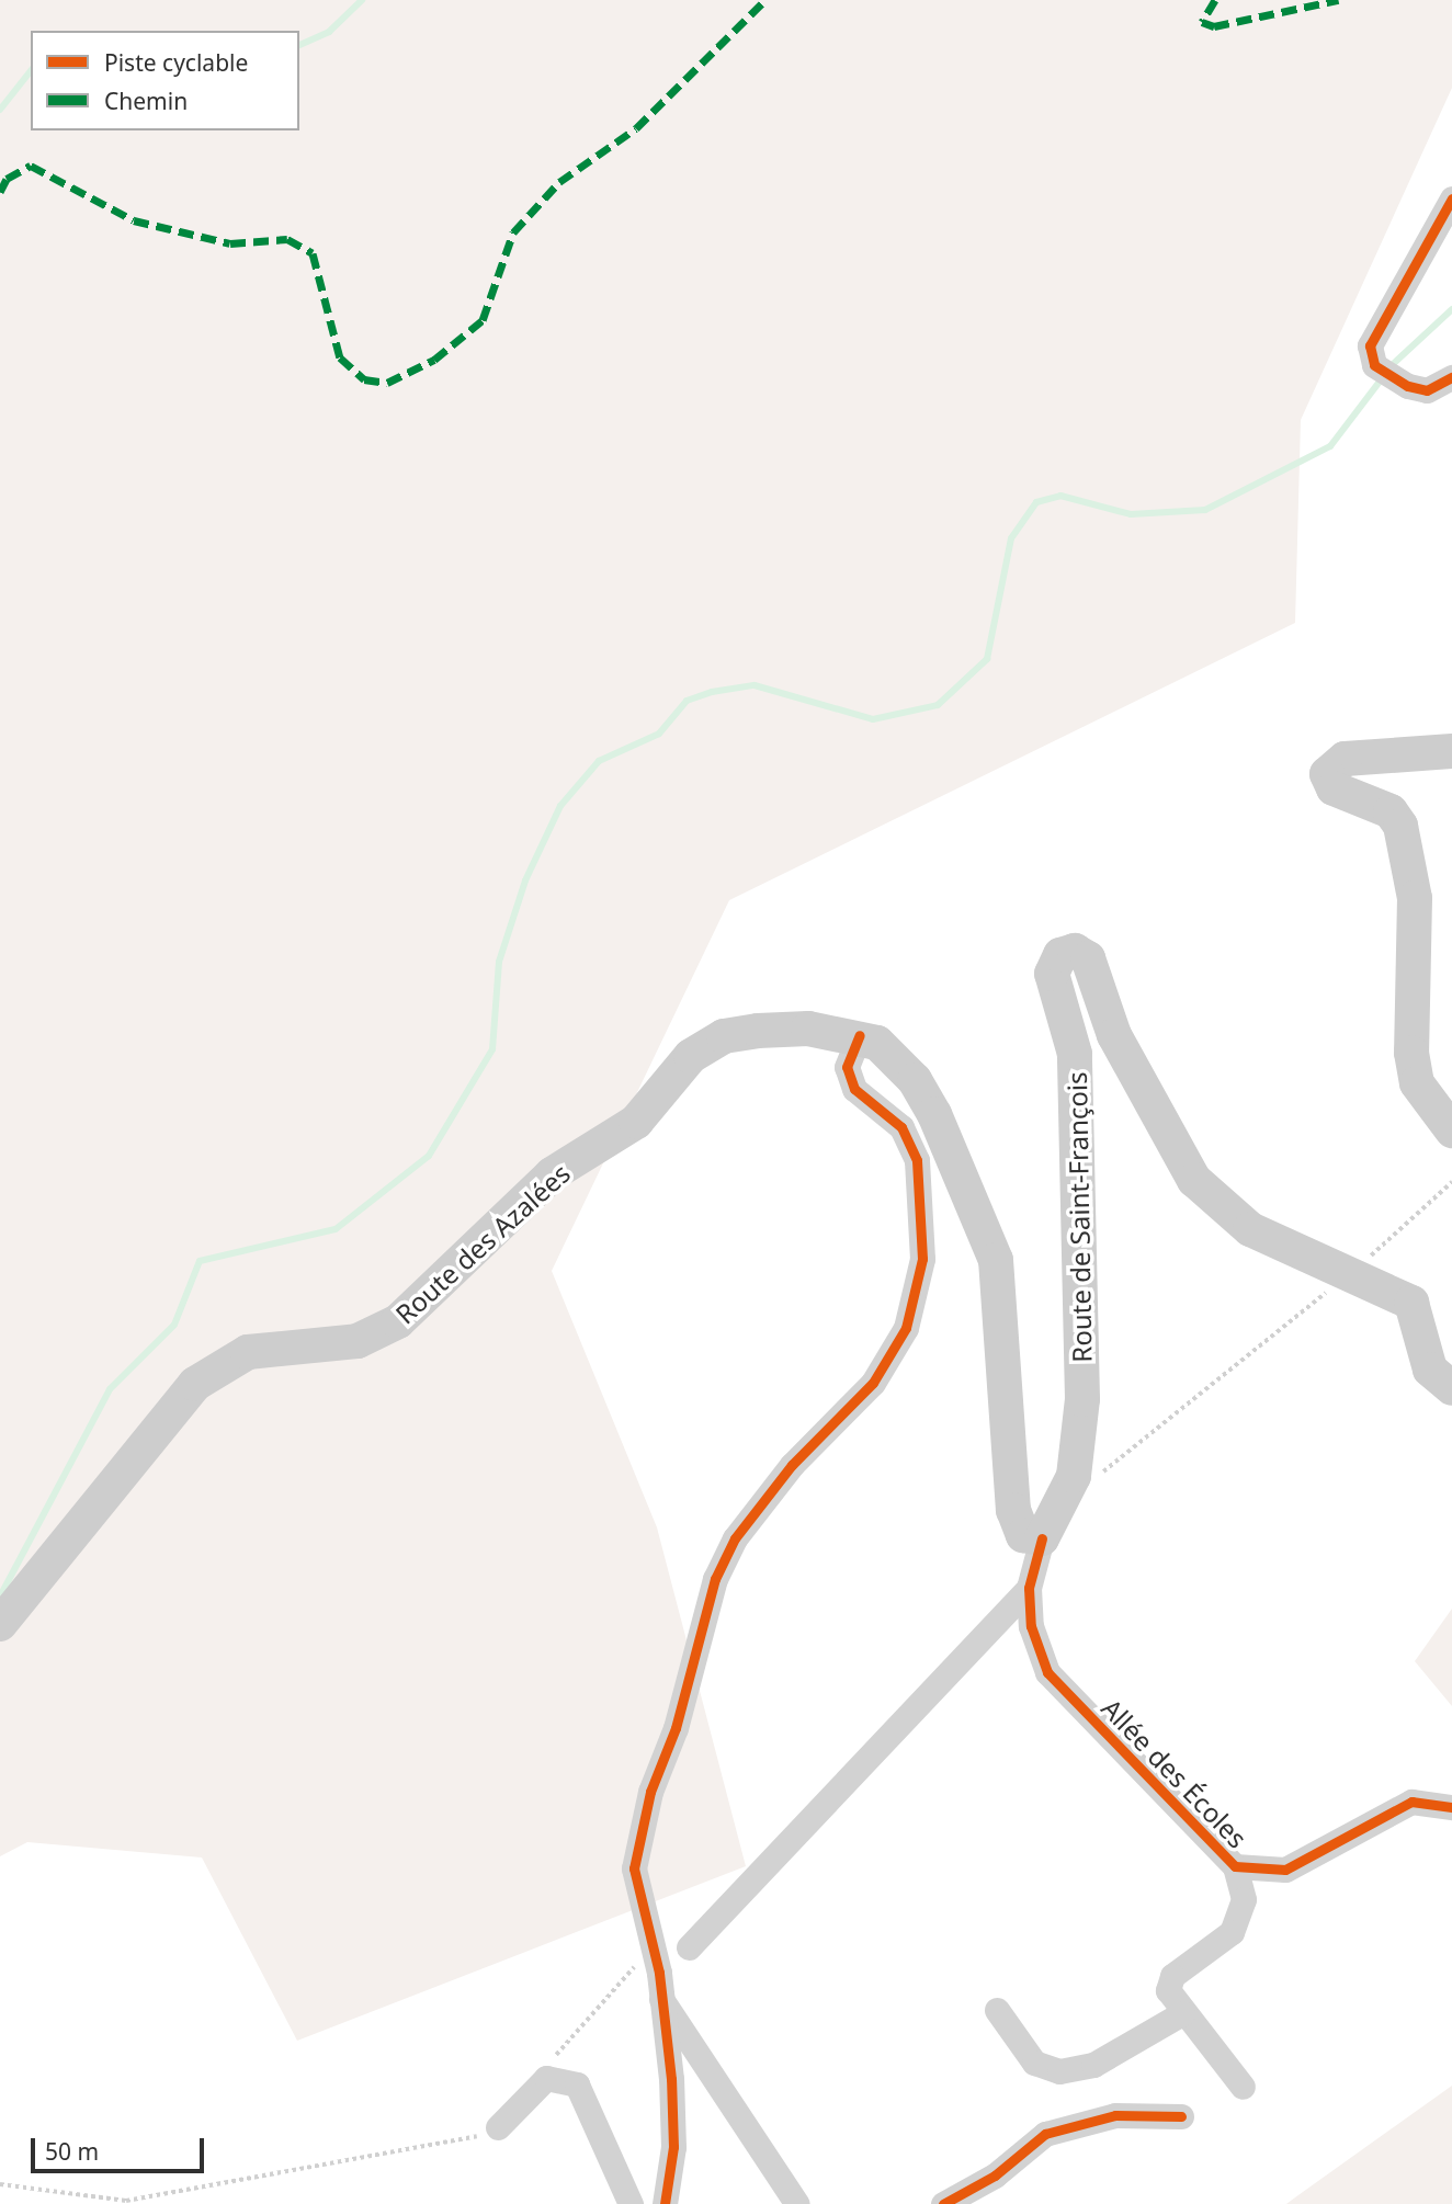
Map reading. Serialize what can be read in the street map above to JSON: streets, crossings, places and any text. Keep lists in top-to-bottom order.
{
  "streets": {
    "main road": ["Route de Saint-François", "Route des Azalées"],
    "street": ["Allée des Écoles"]
  },
  "crossings": [
    ["Route de Saint-François", "Allée des Écoles"]
  ],
  "legend": ["Piste cyclable", "Chemin"],
  "scale_bar": "50 m"
}
